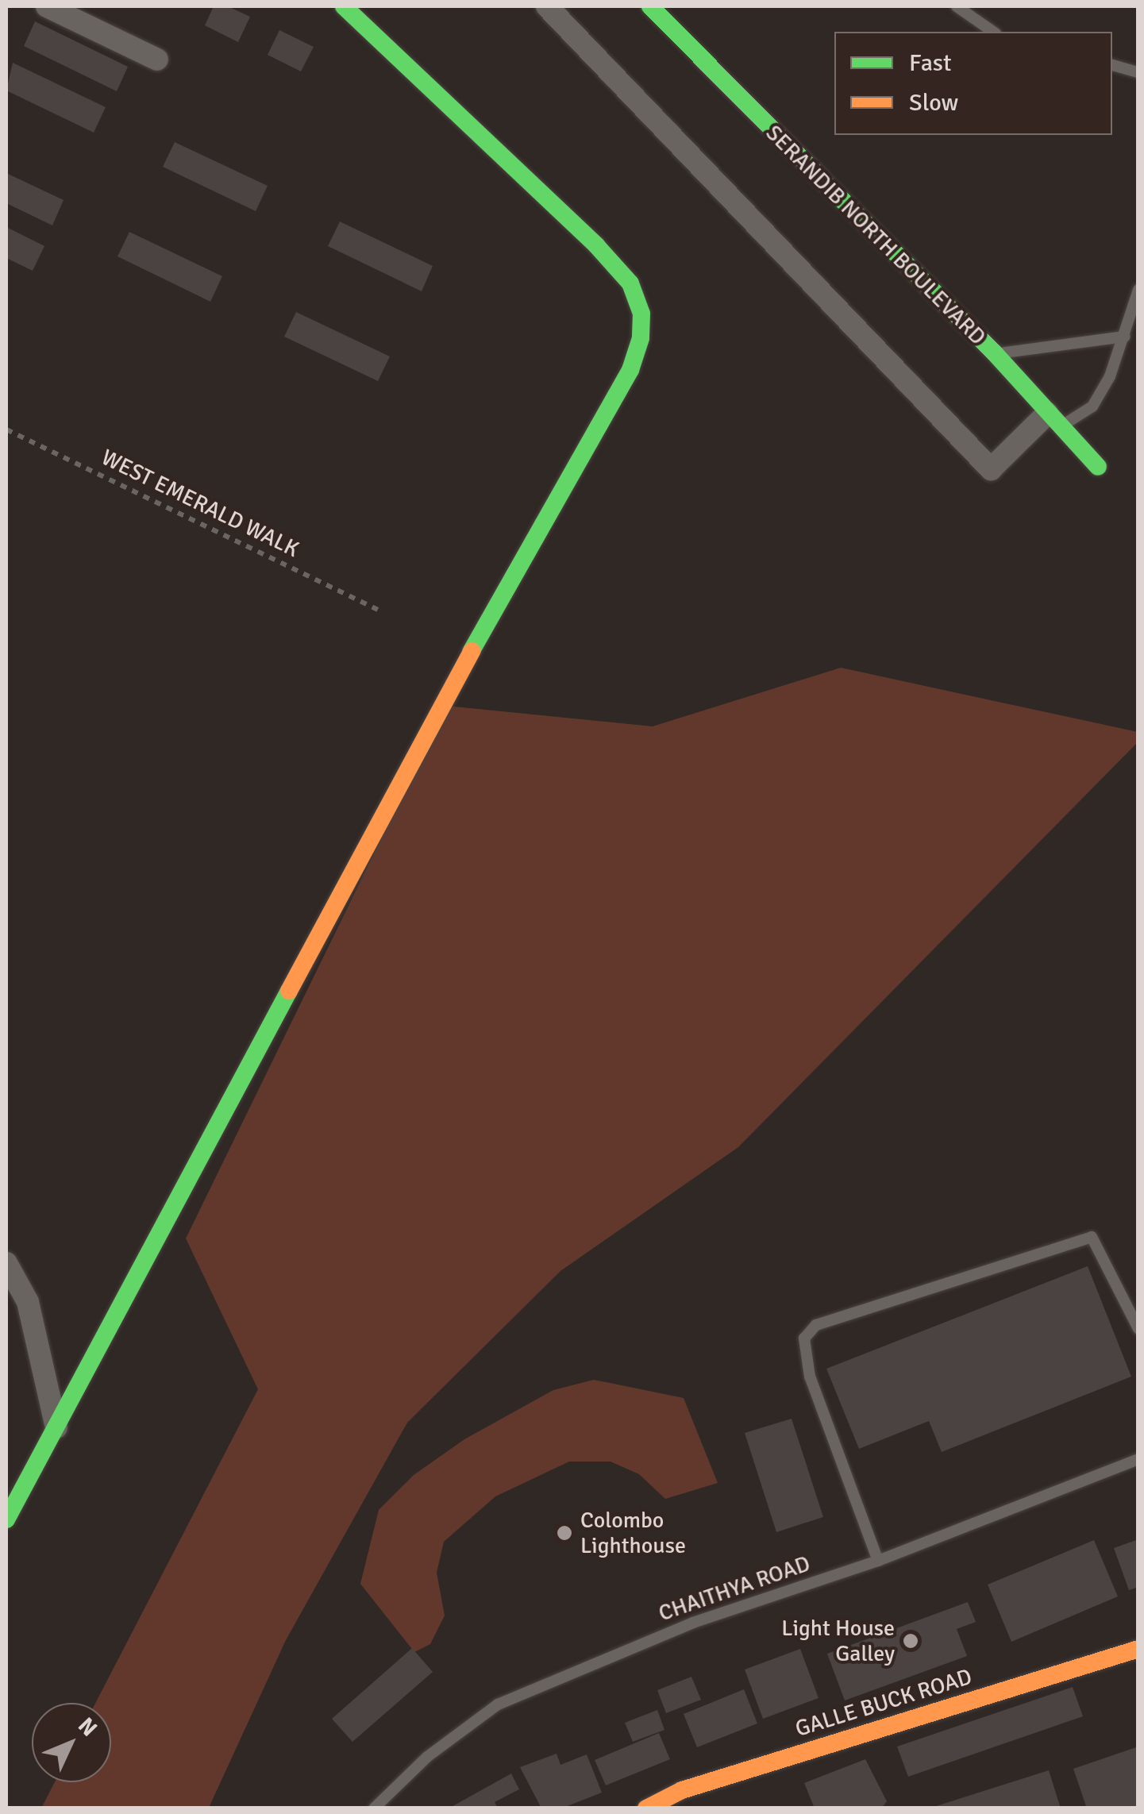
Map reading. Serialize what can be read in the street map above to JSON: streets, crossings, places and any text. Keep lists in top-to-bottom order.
{
  "streets": {
    "street": ["SERANDIB NORTH BOULEVARD", "GALLE BUCK ROAD"],
    "lane": ["CHAITHYA ROAD"],
    "path": ["WEST EMERALD WALK"]
  },
  "places": ["Colombo Lighthouse", "Light House Galley"],
  "legend": ["Fast", "Slow"],
  "north": "top right"
}
